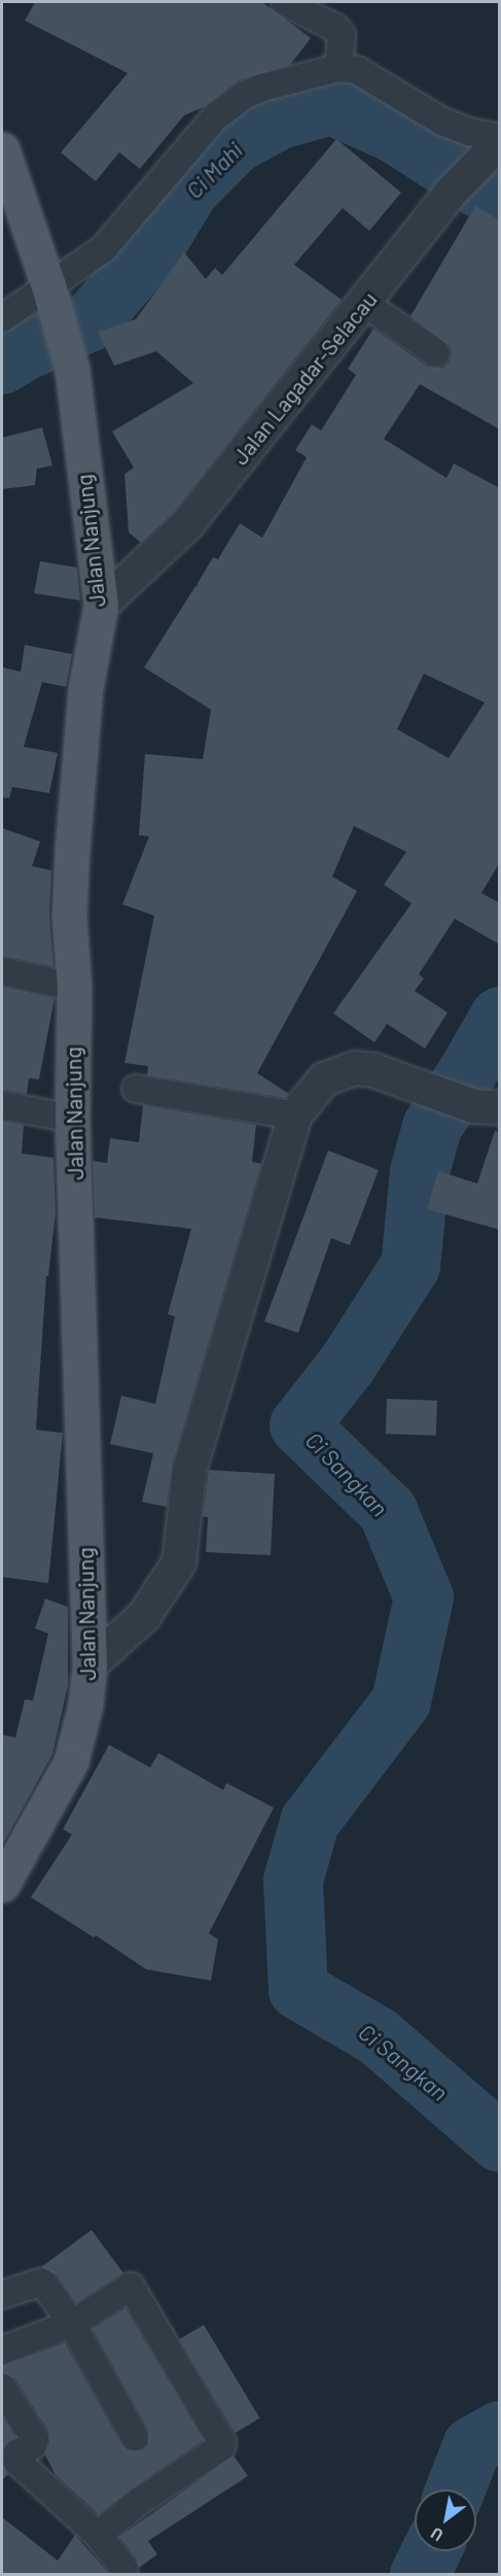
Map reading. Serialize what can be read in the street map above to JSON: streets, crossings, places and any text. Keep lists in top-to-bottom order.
{
  "streets": {
    "main road": ["Jalan Nanjung"],
    "street": ["Jalan Lagadar-Selacau"]
  },
  "crossings": [
    ["Jalan Lagadar-Selacau", "Jalan Nanjung"]
  ],
  "water": ["Ci Mahi", "Ci Sangkan"],
  "north": "bottom left"
}
